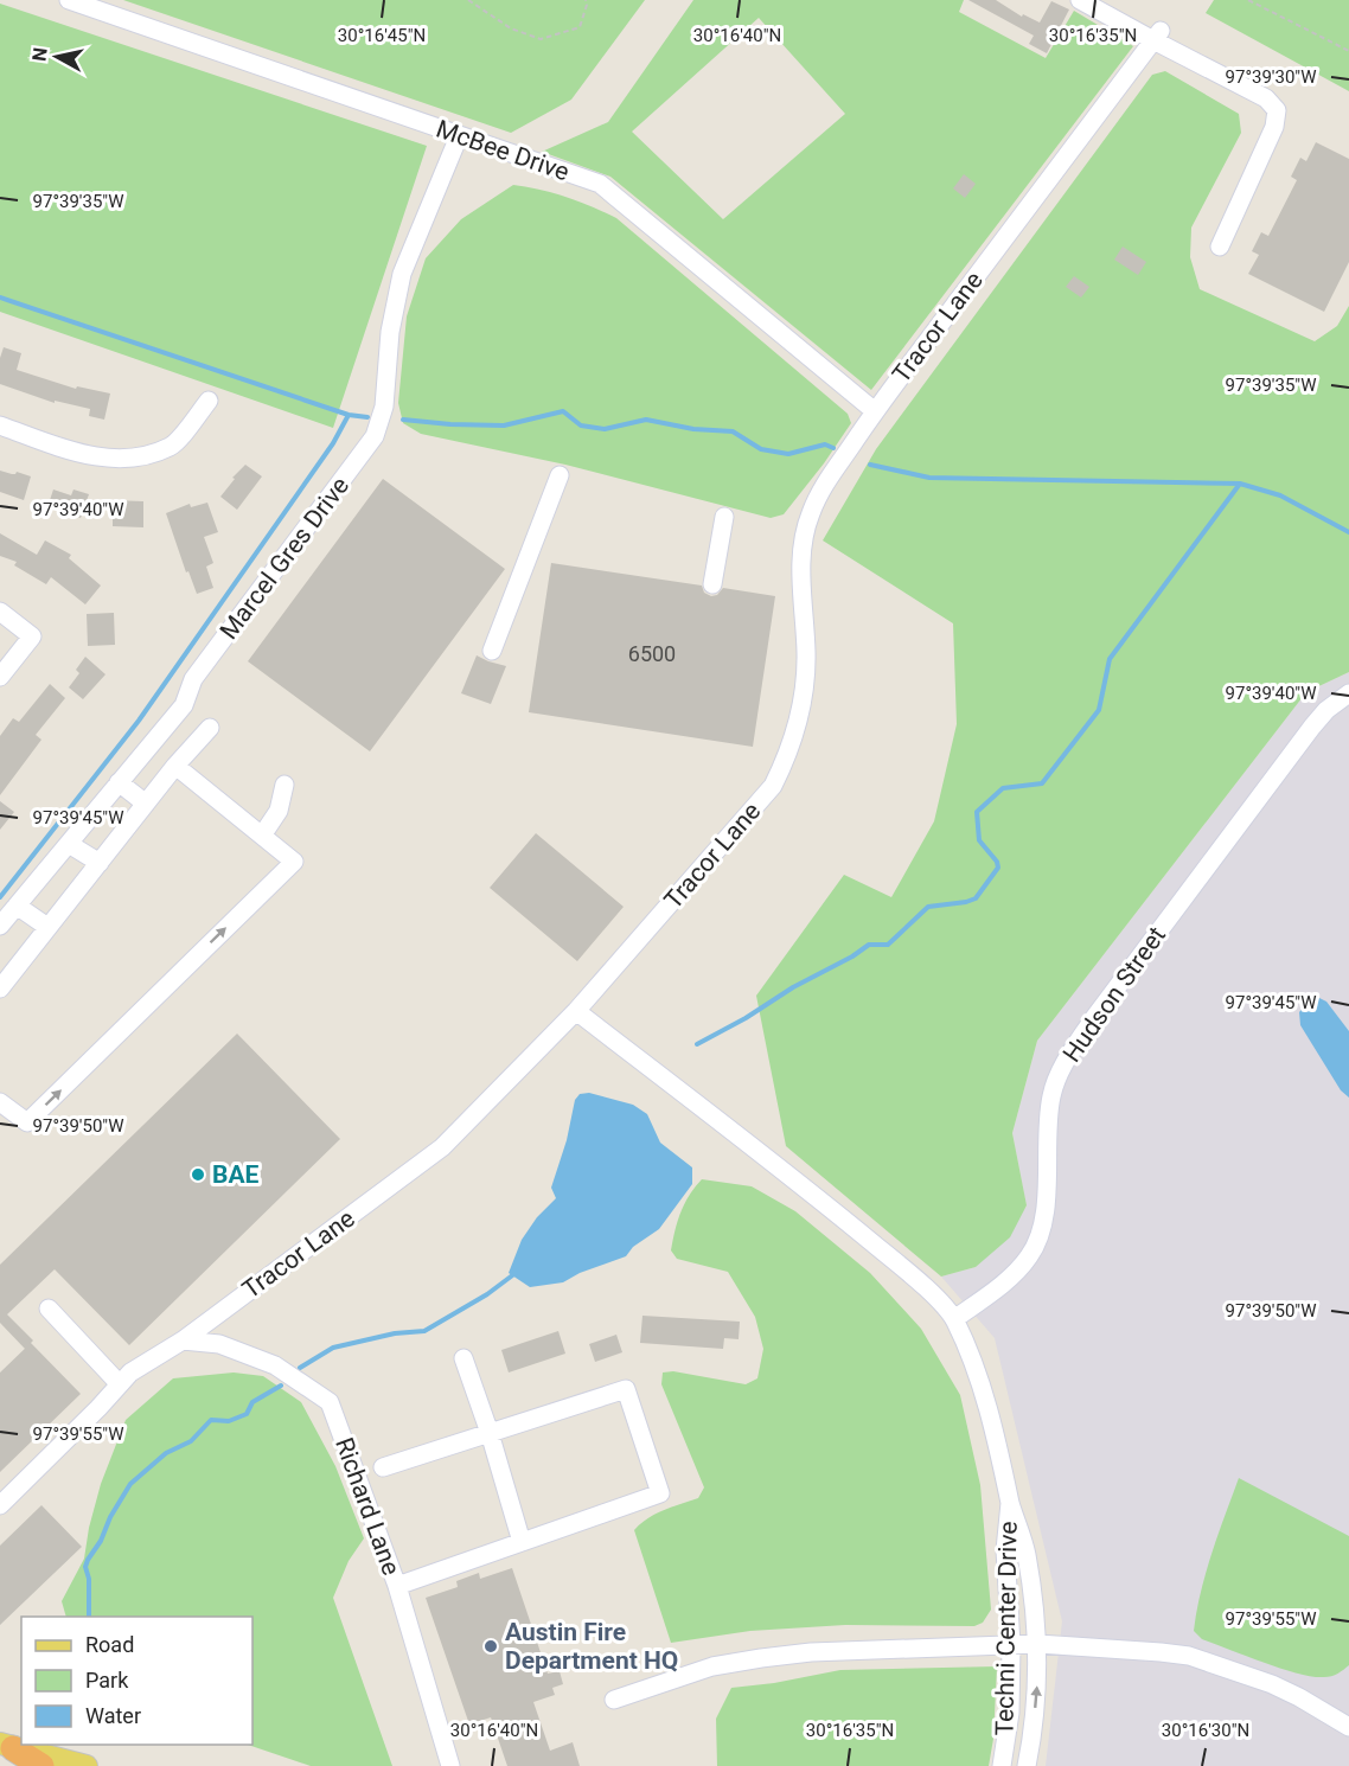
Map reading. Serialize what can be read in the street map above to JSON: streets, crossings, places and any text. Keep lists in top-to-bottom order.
{
  "streets": {
    "street": [
      "McBee Drive",
      "Tracor Lane",
      "Marcel Gres Drive",
      "Hudson Street",
      "Richard Lane",
      "Techni Center Drive"
    ]
  },
  "crossings": [
    ["McBee Drive", "Tracor Lane"],
    ["McBee Drive", "Marcel Gres Drive"],
    ["Tracor Lane", "Richard Lane"]
  ],
  "places": ["BAE", "Austin Fire Department HQ"],
  "house_numbers": ["6500"],
  "legend": ["Road", "Park", "Water"],
  "north": "left",
  "coordinates": [
    "30°16'45\"N",
    "30°16'40\"N",
    "30°16'35\"N",
    "97°39'30\"W",
    "97°39'35\"W",
    "97°39'40\"W",
    "97°39'45\"W",
    "97°39'50\"W",
    "97°39'55\"W",
    "30°16'30\"N"
  ]
}
